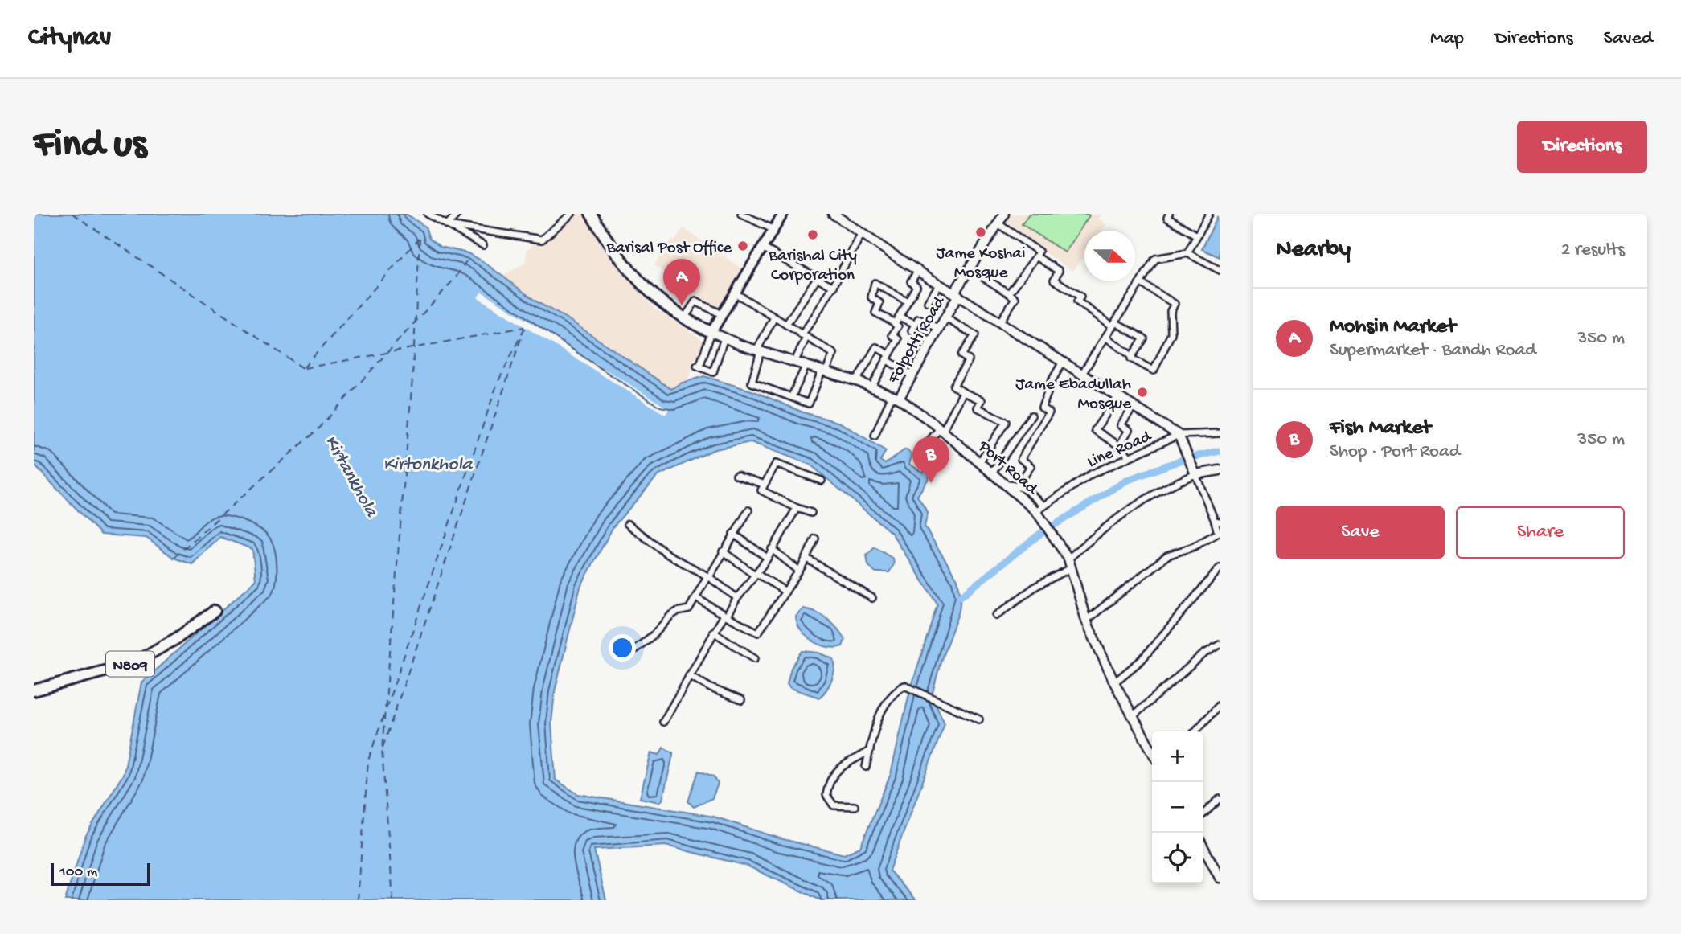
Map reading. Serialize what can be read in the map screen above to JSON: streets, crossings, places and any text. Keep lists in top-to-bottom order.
{
  "streets": {
    "highway": ["N809"],
    "main road": ["Folpotti Road", "Port Road"],
    "street": ["Line Road"]
  },
  "crossings": [
    ["Folpotti Road", "Port Road"],
    ["Line Road", "Port Road"]
  ],
  "water": ["Kirtonkhola", "Kirtankhola"],
  "places": [
    "Jame Koshai Mosque",
    "Barishal City Corporation",
    "Barisal Post Office",
    "Jame Ebadullah Mosque"
  ],
  "scale_bar": "100 m",
  "north": "right",
  "page": {
    "header": "Citynav",
    "nav": ["Map", "Directions", "Saved"],
    "buttons": [
      "Directions",
      ["Save", "Share"]
    ],
    "title": "Find us",
    "heading": ["Nearby", "2 results"],
    "pins": ["A", "B"],
    "list": [
      {
        "mark": "A",
        "name": "Mohsin Market",
        "note": "Supermarket · Bandh Road",
        "value": "350 m"
      },
      {
        "mark": "B",
        "name": "Fish Market",
        "note": "Shop · Port Road",
        "value": "350 m"
      }
    ],
    "map_buttons": ["+", "−"],
    "scale": "100 m"
  }
}
